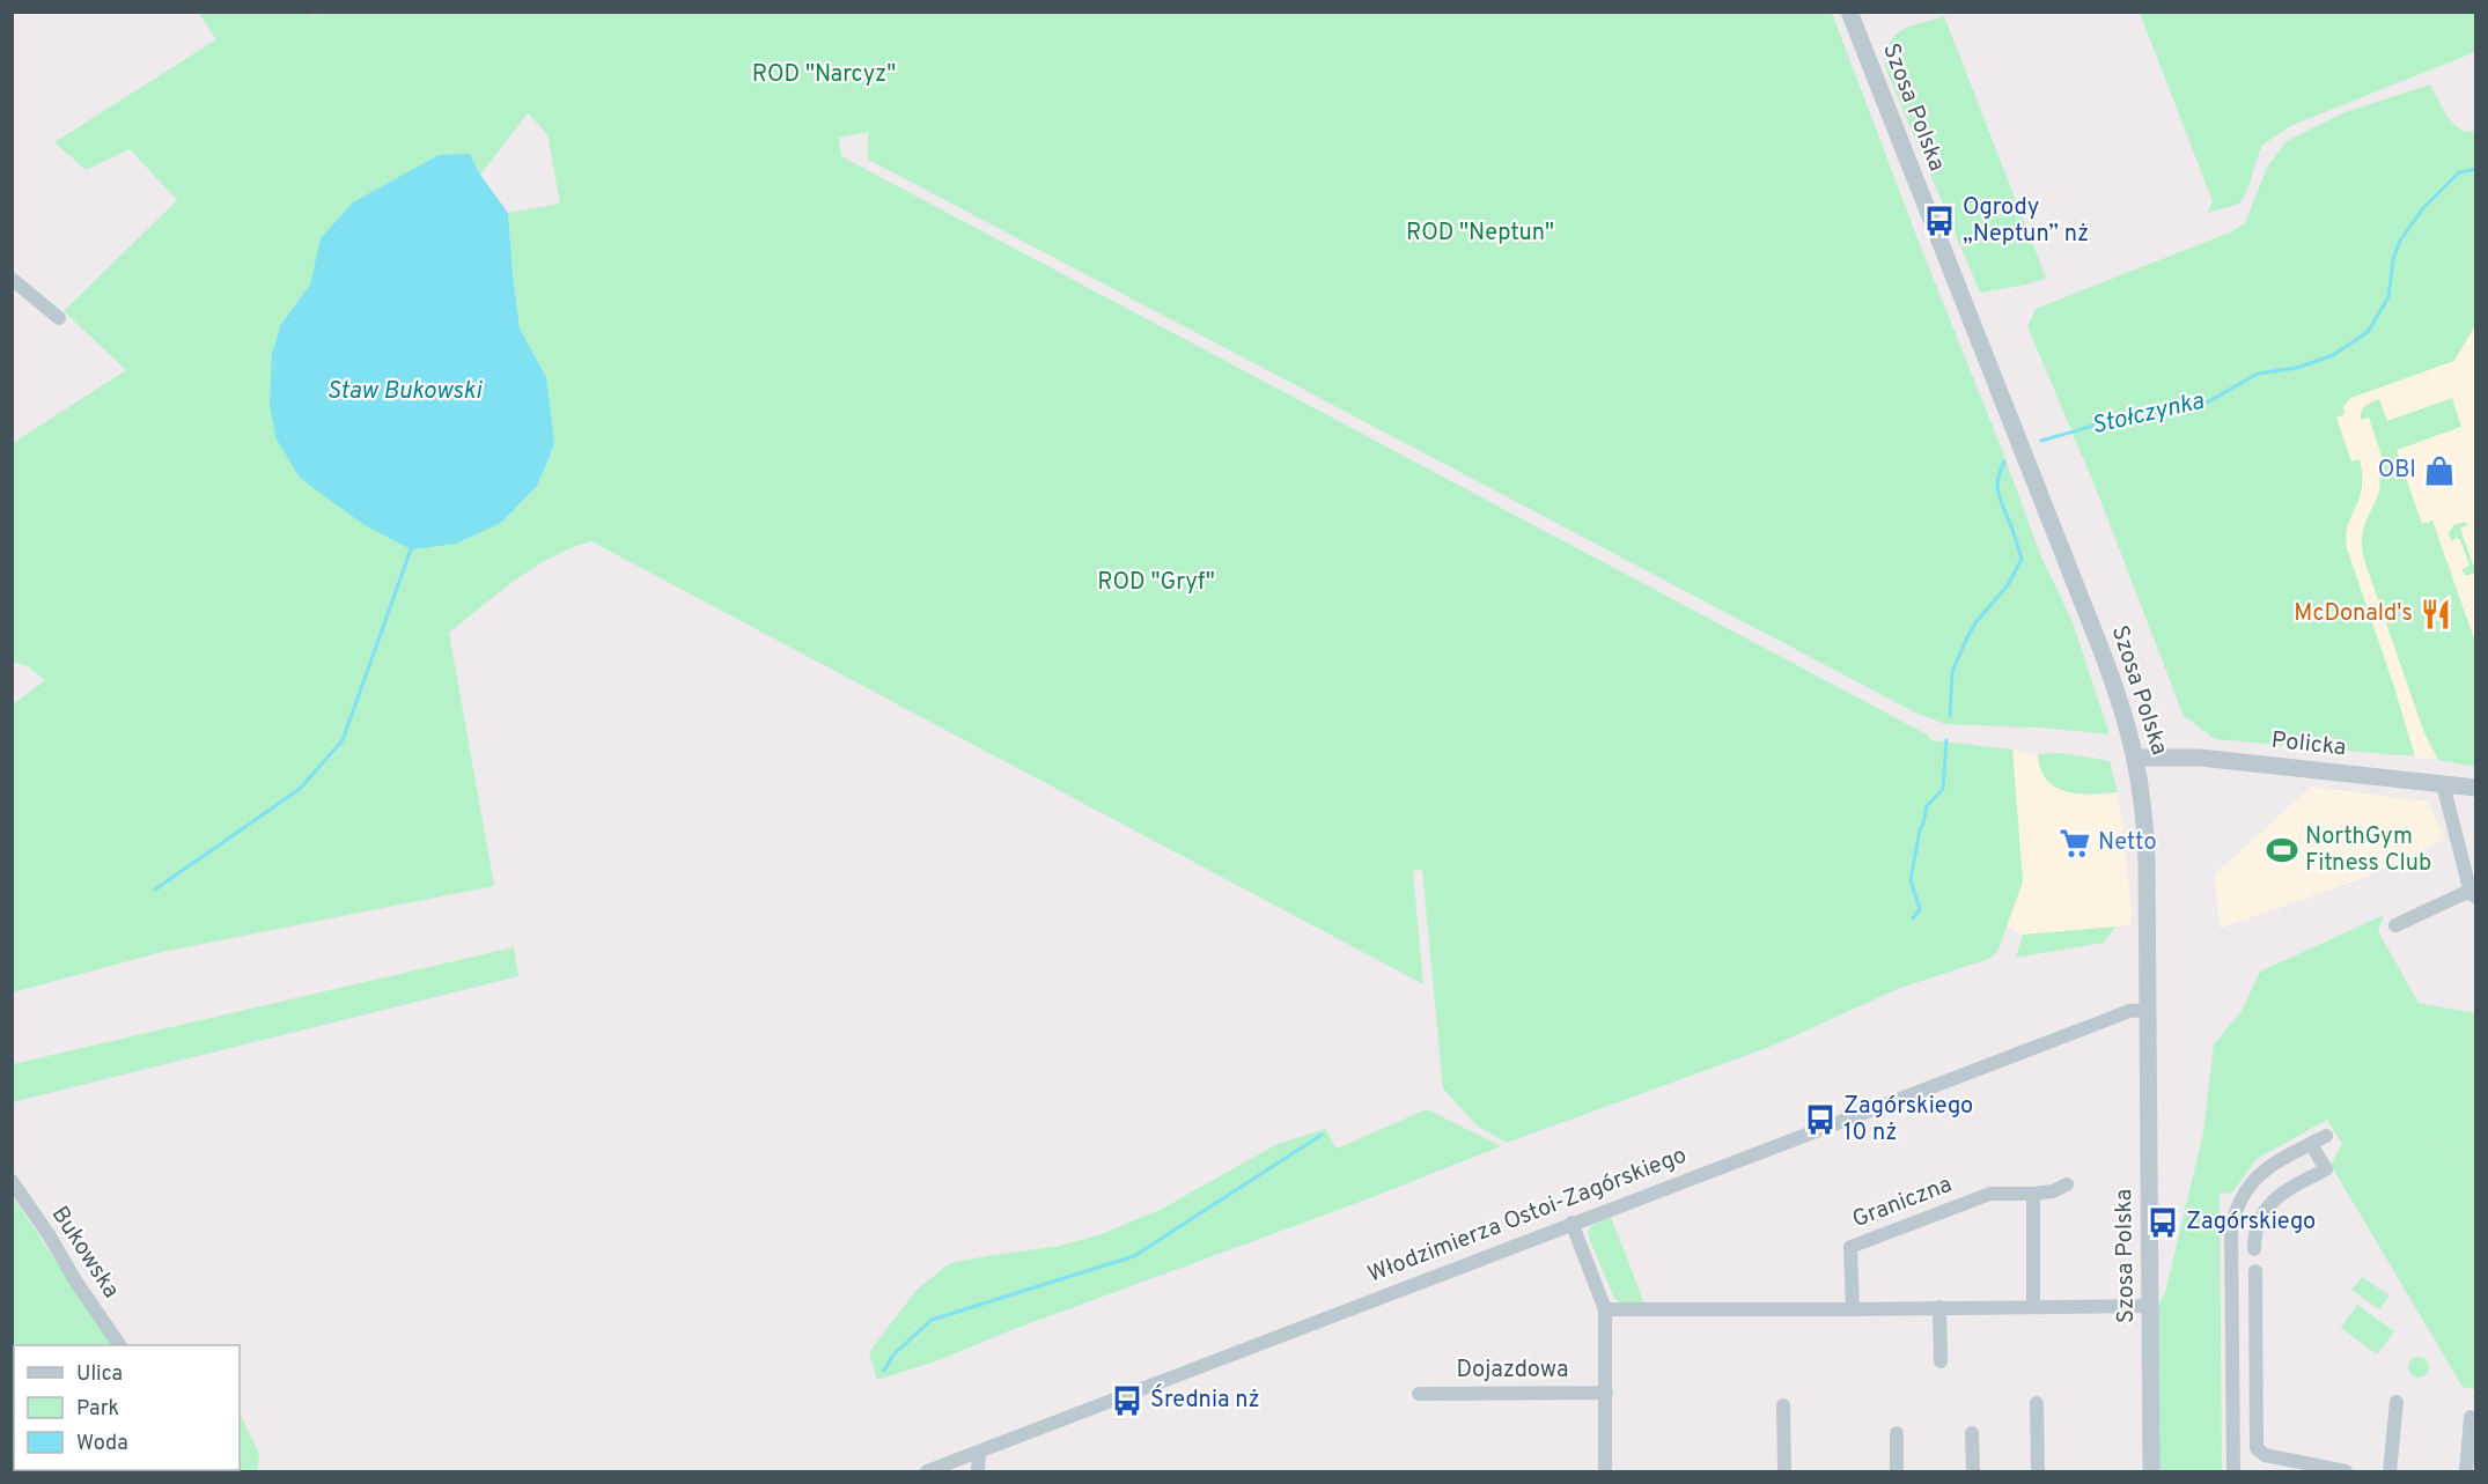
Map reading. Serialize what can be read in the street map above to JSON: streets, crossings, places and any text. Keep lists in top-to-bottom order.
{
  "streets": {
    "street": [
      "Szosa Polska",
      "Policka",
      "Graniczna",
      "Włodzimierza Ostoi-Zagórskiego",
      "Bukowska",
      "Dojazdowa"
    ]
  },
  "crossings": [
    ["Szosa Polska", "Policka"],
    ["Szosa Polska", "Włodzimierza Ostoi-Zagórskiego"]
  ],
  "water": ["Staw Bukowski", "Stołczynka"],
  "parks": ["ROD \"Narcyz\"", "ROD \"Neptun\"", "ROD \"Gryf\""],
  "places": {
    "bus stop": [
      "Ogrody „Neptun” nż",
      "Zagórskiego 10 nż",
      "Zagórskiego",
      "Średnia nż"
    ],
    "shop": ["OBI"],
    "restaurant": ["McDonald's"],
    "supermarket": ["Netto"],
    "sports": ["NorthGym Fitness Club"]
  },
  "legend": ["Ulica", "Park", "Woda"]
}
